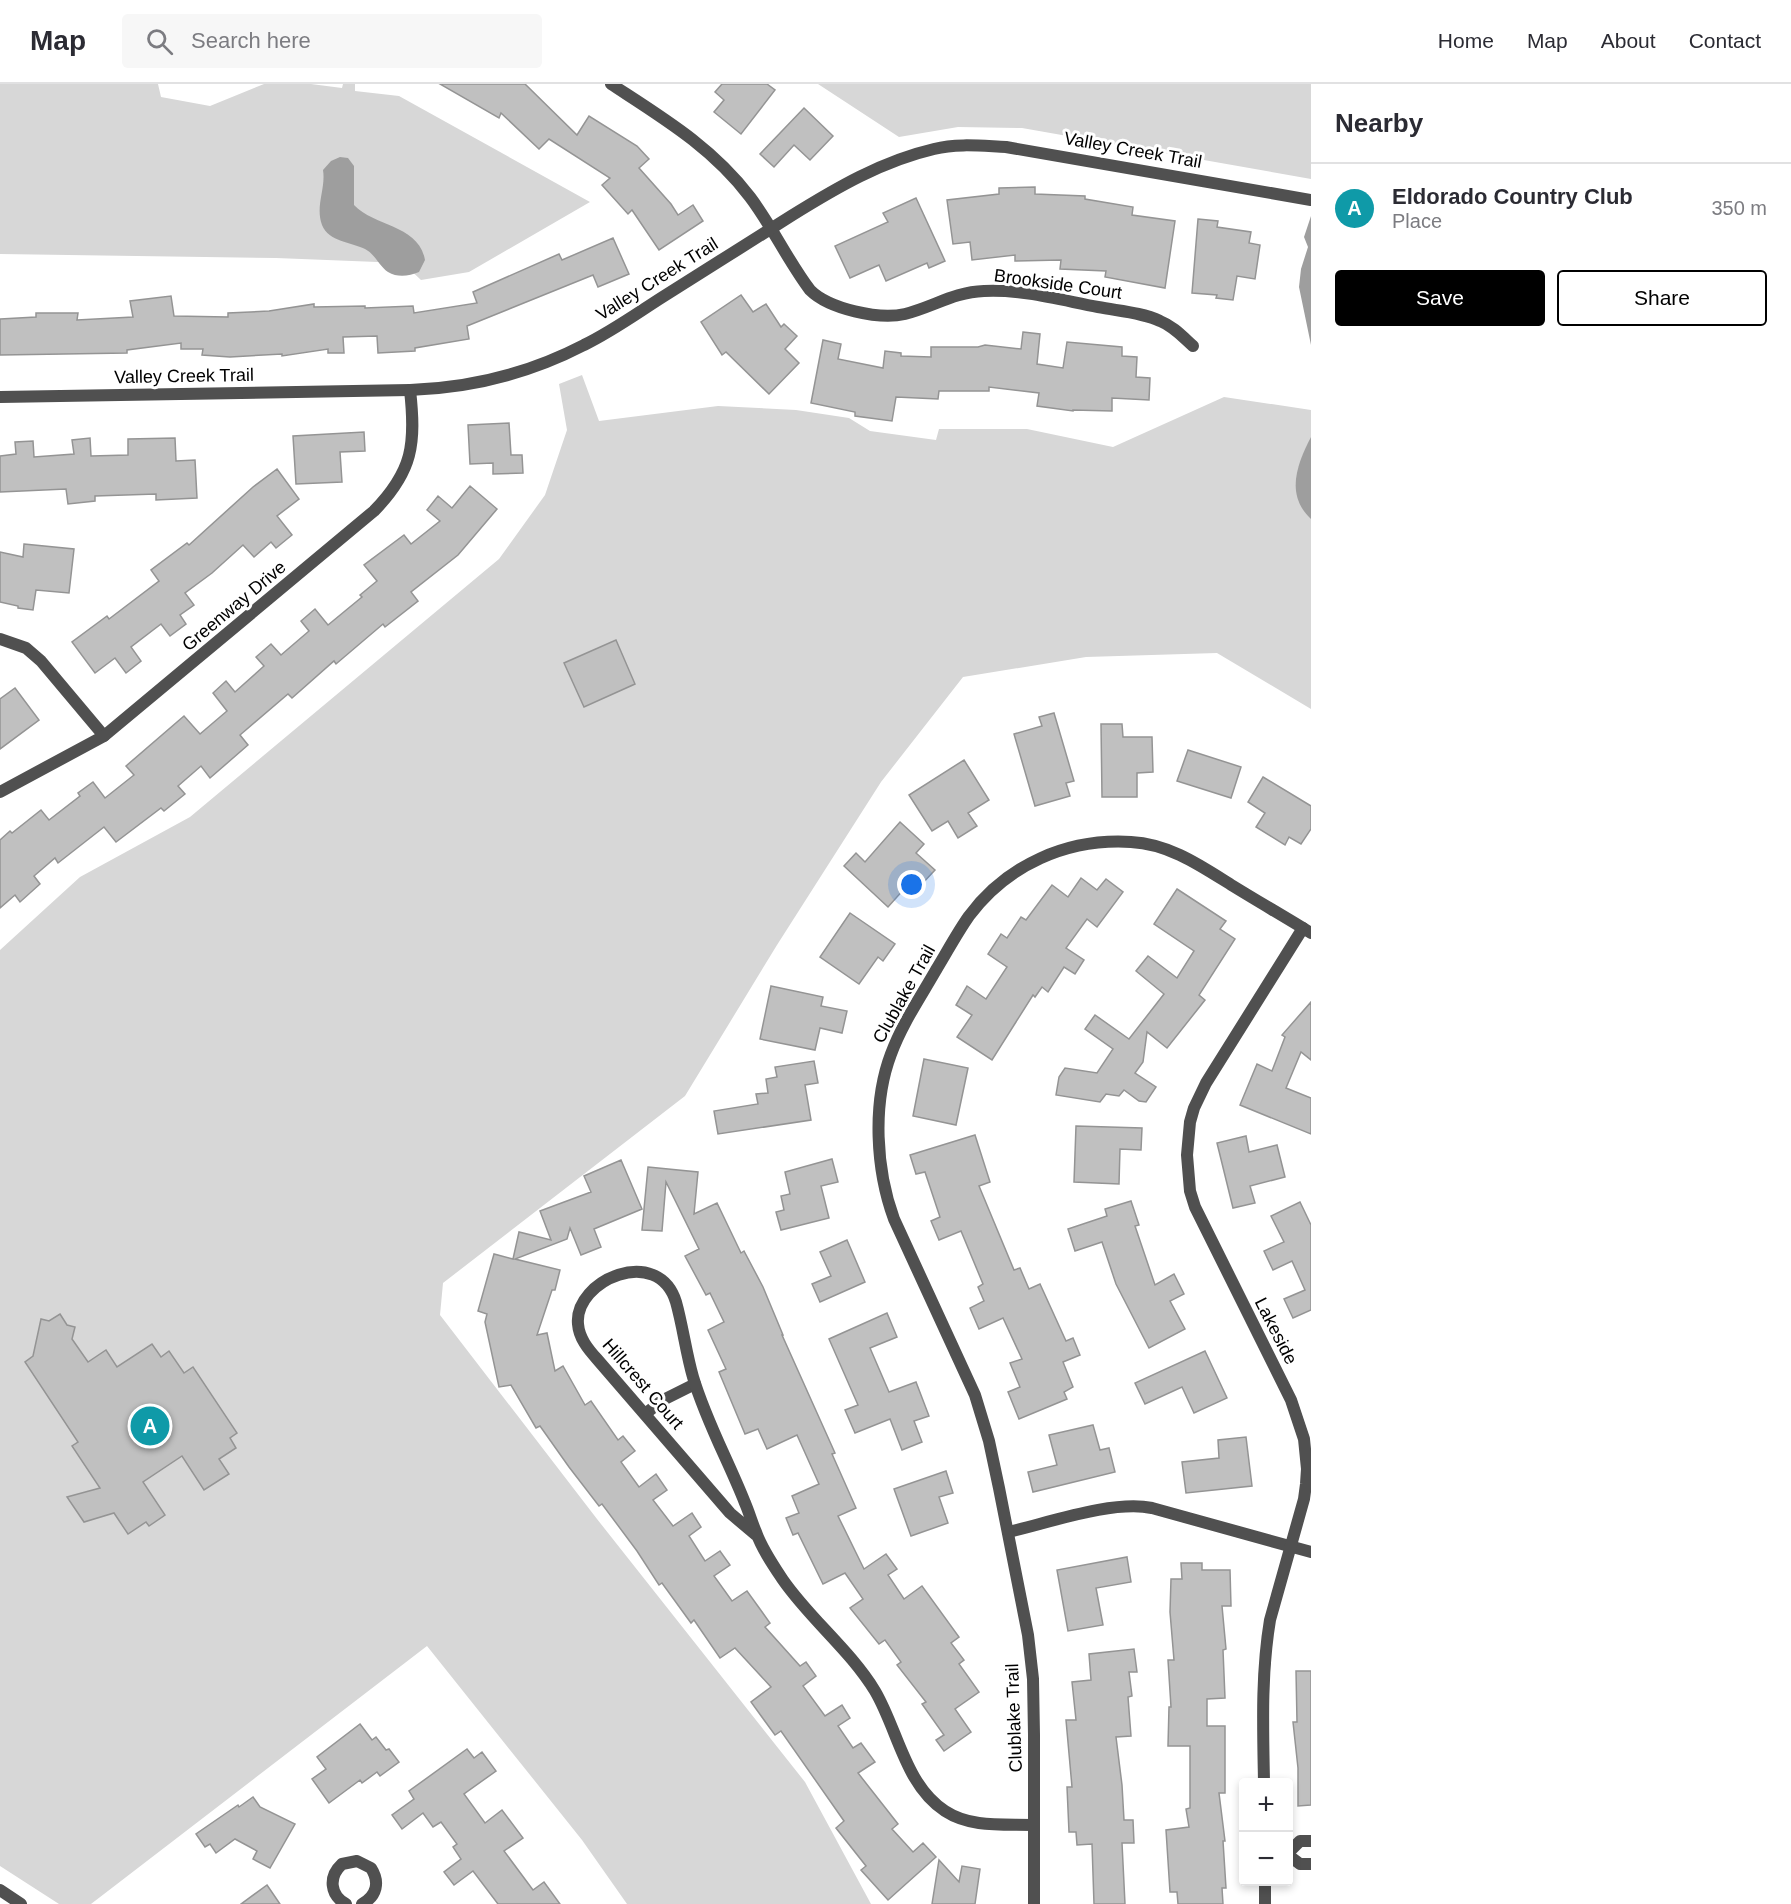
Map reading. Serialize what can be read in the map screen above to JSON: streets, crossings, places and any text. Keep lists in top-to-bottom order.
{
  "streets": {
    "street": [
      "Valley Creek Trail",
      "Brookside Court",
      "Greenway Drive",
      "Clublake Trail",
      "Lakeside",
      "Hillcrest Court"
    ]
  },
  "crossings": [
    ["Valley Creek Trail", "Brookside Court"],
    ["Valley Creek Trail", "Greenway Drive"],
    ["Clublake Trail", "Lakeside"],
    ["Clublake Trail", "Hillcrest Court"]
  ],
  "page": {
    "header": "Map",
    "search": "Search here",
    "nav": [
      "Home",
      "Map",
      "About",
      "Contact"
    ],
    "heading": "Nearby",
    "list": [
      {
        "mark": "A",
        "name": "Eldorado Country Club",
        "note": "Place",
        "value": "350 m"
      }
    ],
    "buttons": ["Save", "Share"],
    "pins": "A",
    "map_buttons": ["+", "−"]
  }
}
